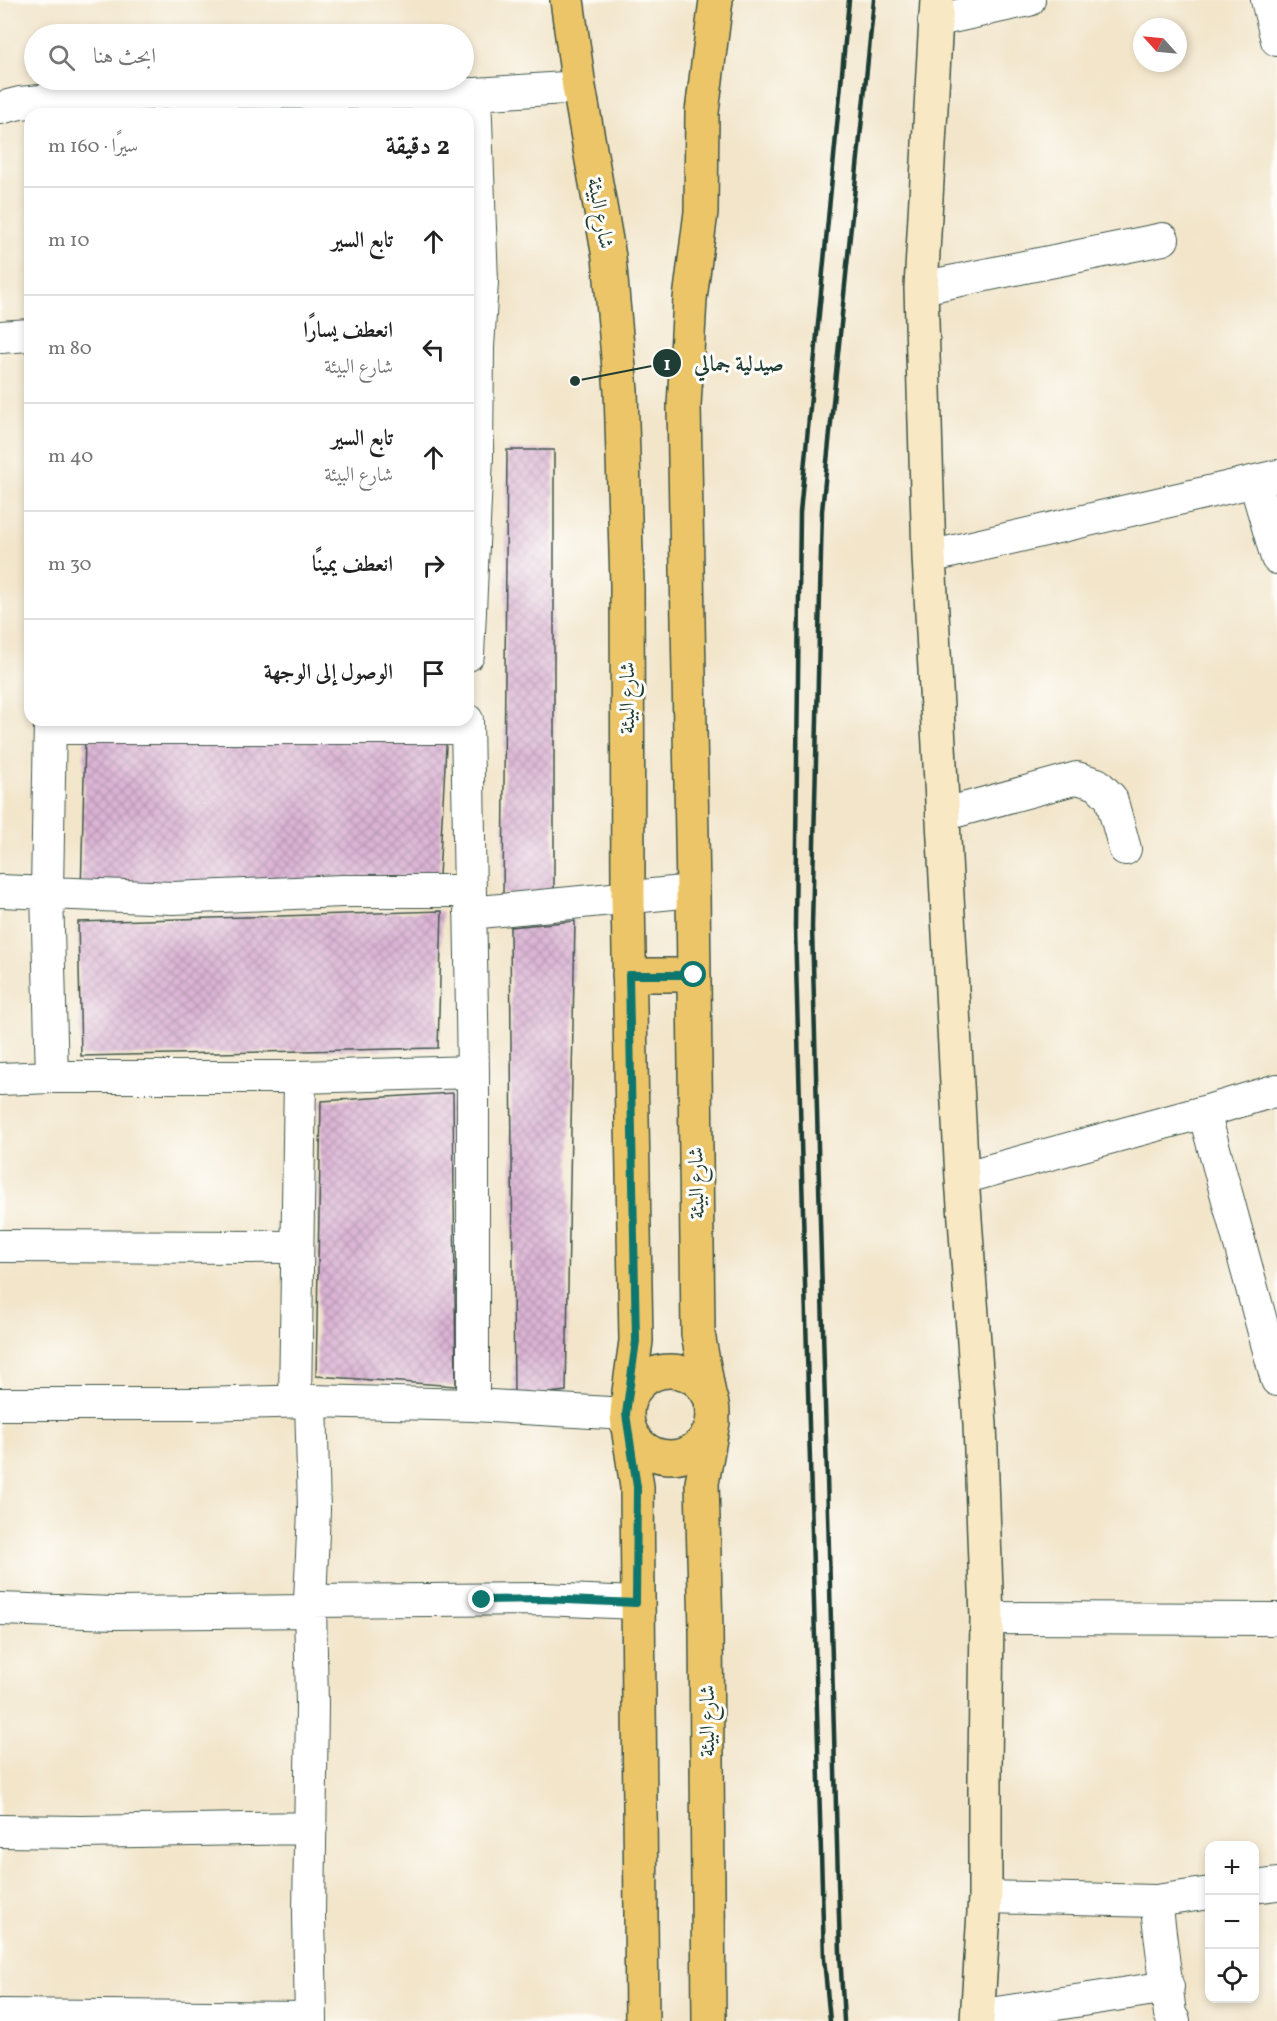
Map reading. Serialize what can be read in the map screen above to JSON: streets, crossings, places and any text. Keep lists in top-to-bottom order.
{
  "streets": {
    "main road": ["شارع البيئة"]
  },
  "places": ["صيدلية جمالي"],
  "north": "top left",
  "page": {
    "search": "ابحث هنا",
    "heading": ["2 دقيقة", "سيرًا · 160 m"],
    "list": [
      ["تابع السير", "10 m"],
      ["انعطف يسارًا", "شارع البيئة", "80 m"],
      ["تابع السير", "شارع البيئة", "40 m"],
      ["انعطف يمينًا", "30 m"],
      "الوصول إلى الوجهة"
    ],
    "map_buttons": ["+", "−"]
  }
}
